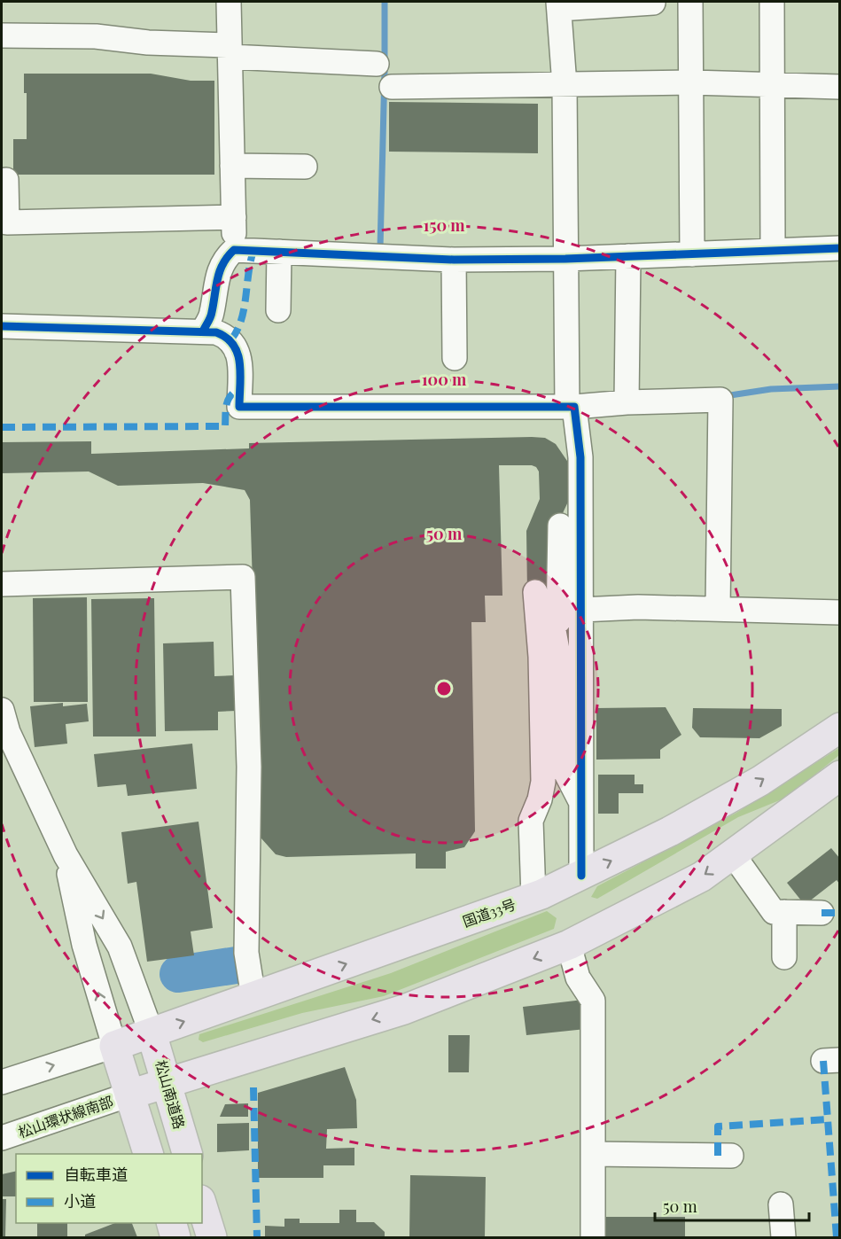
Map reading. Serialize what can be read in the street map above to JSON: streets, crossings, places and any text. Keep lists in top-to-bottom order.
{
  "streets": {
    "highway": ["国道33号", "松山南道路"],
    "street": ["松山環状線南部"]
  },
  "crossings": [
    ["国道33号", "松山南道路"]
  ],
  "legend": ["自転車道", "小道"],
  "scale_bar": "50 m",
  "rings": ["150 m", "100 m", "50 m"]
}
